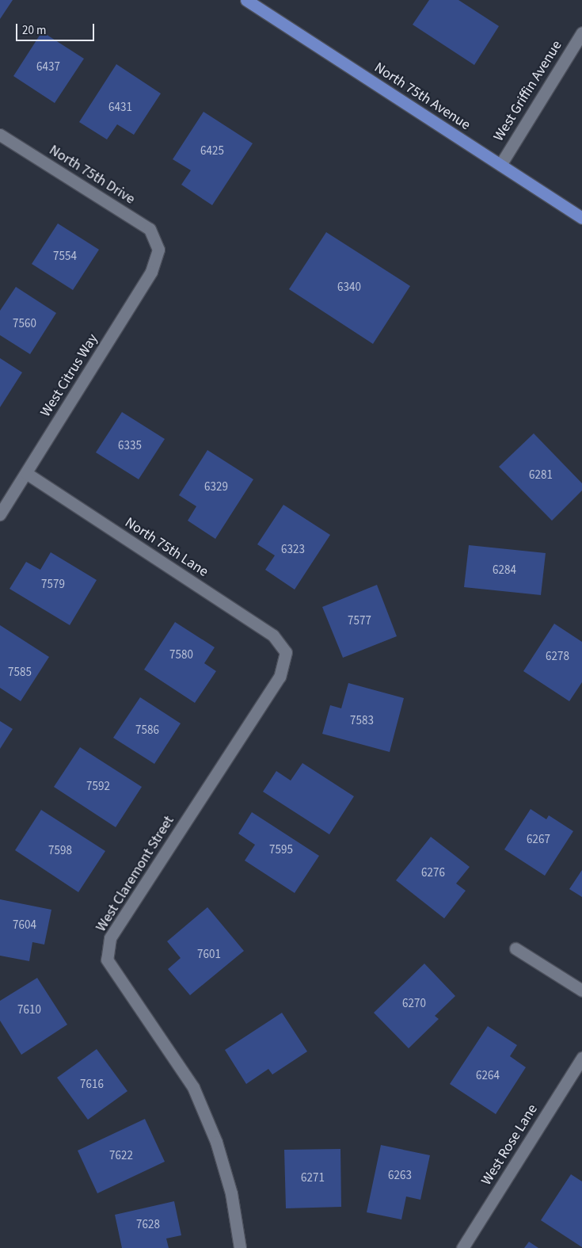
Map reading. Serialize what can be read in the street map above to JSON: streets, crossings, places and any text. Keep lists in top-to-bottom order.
{
  "streets": {
    "main road": ["North 75th Avenue"],
    "street": [
      "West Griffin Avenue",
      "North 75th Drive",
      "West Citrus Way",
      "North 75th Lane",
      "West Claremont Street",
      "West Rose Lane"
    ]
  },
  "crossings": [
    ["West Griffin Avenue", "North 75th Avenue"],
    ["North 75th Drive", "West Citrus Way"],
    ["West Citrus Way", "North 75th Lane"],
    ["North 75th Lane", "West Claremont Street"]
  ],
  "house_numbers": [
    "6437",
    "6431",
    "6425",
    "7554",
    "6340",
    "7560",
    "6335",
    "6281",
    "6329",
    "6323",
    "6284",
    "7579",
    "7577",
    "7580",
    "6278",
    "7585",
    "7583",
    "7586",
    "7592",
    "6267",
    "7595",
    "7598",
    "6276",
    "7604",
    "7601",
    "6270",
    "7610",
    "6264",
    "7616",
    "7622",
    "6263",
    "6271",
    "7628"
  ],
  "scale_bar": "20 m"
}
